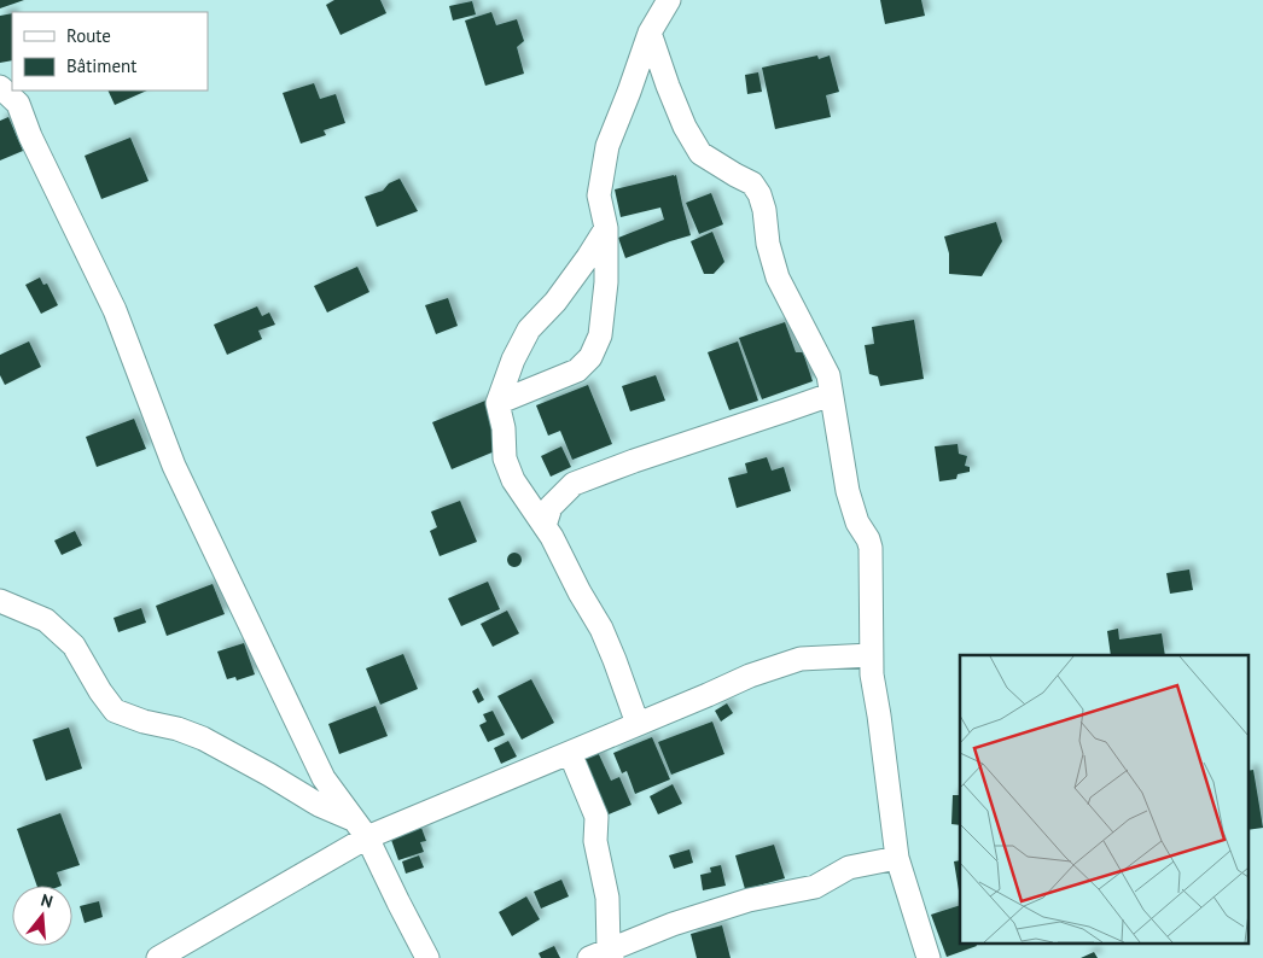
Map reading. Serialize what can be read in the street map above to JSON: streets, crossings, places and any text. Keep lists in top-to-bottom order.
{
  "legend": ["Route", "Bâtiment"],
  "north": "top"
}
